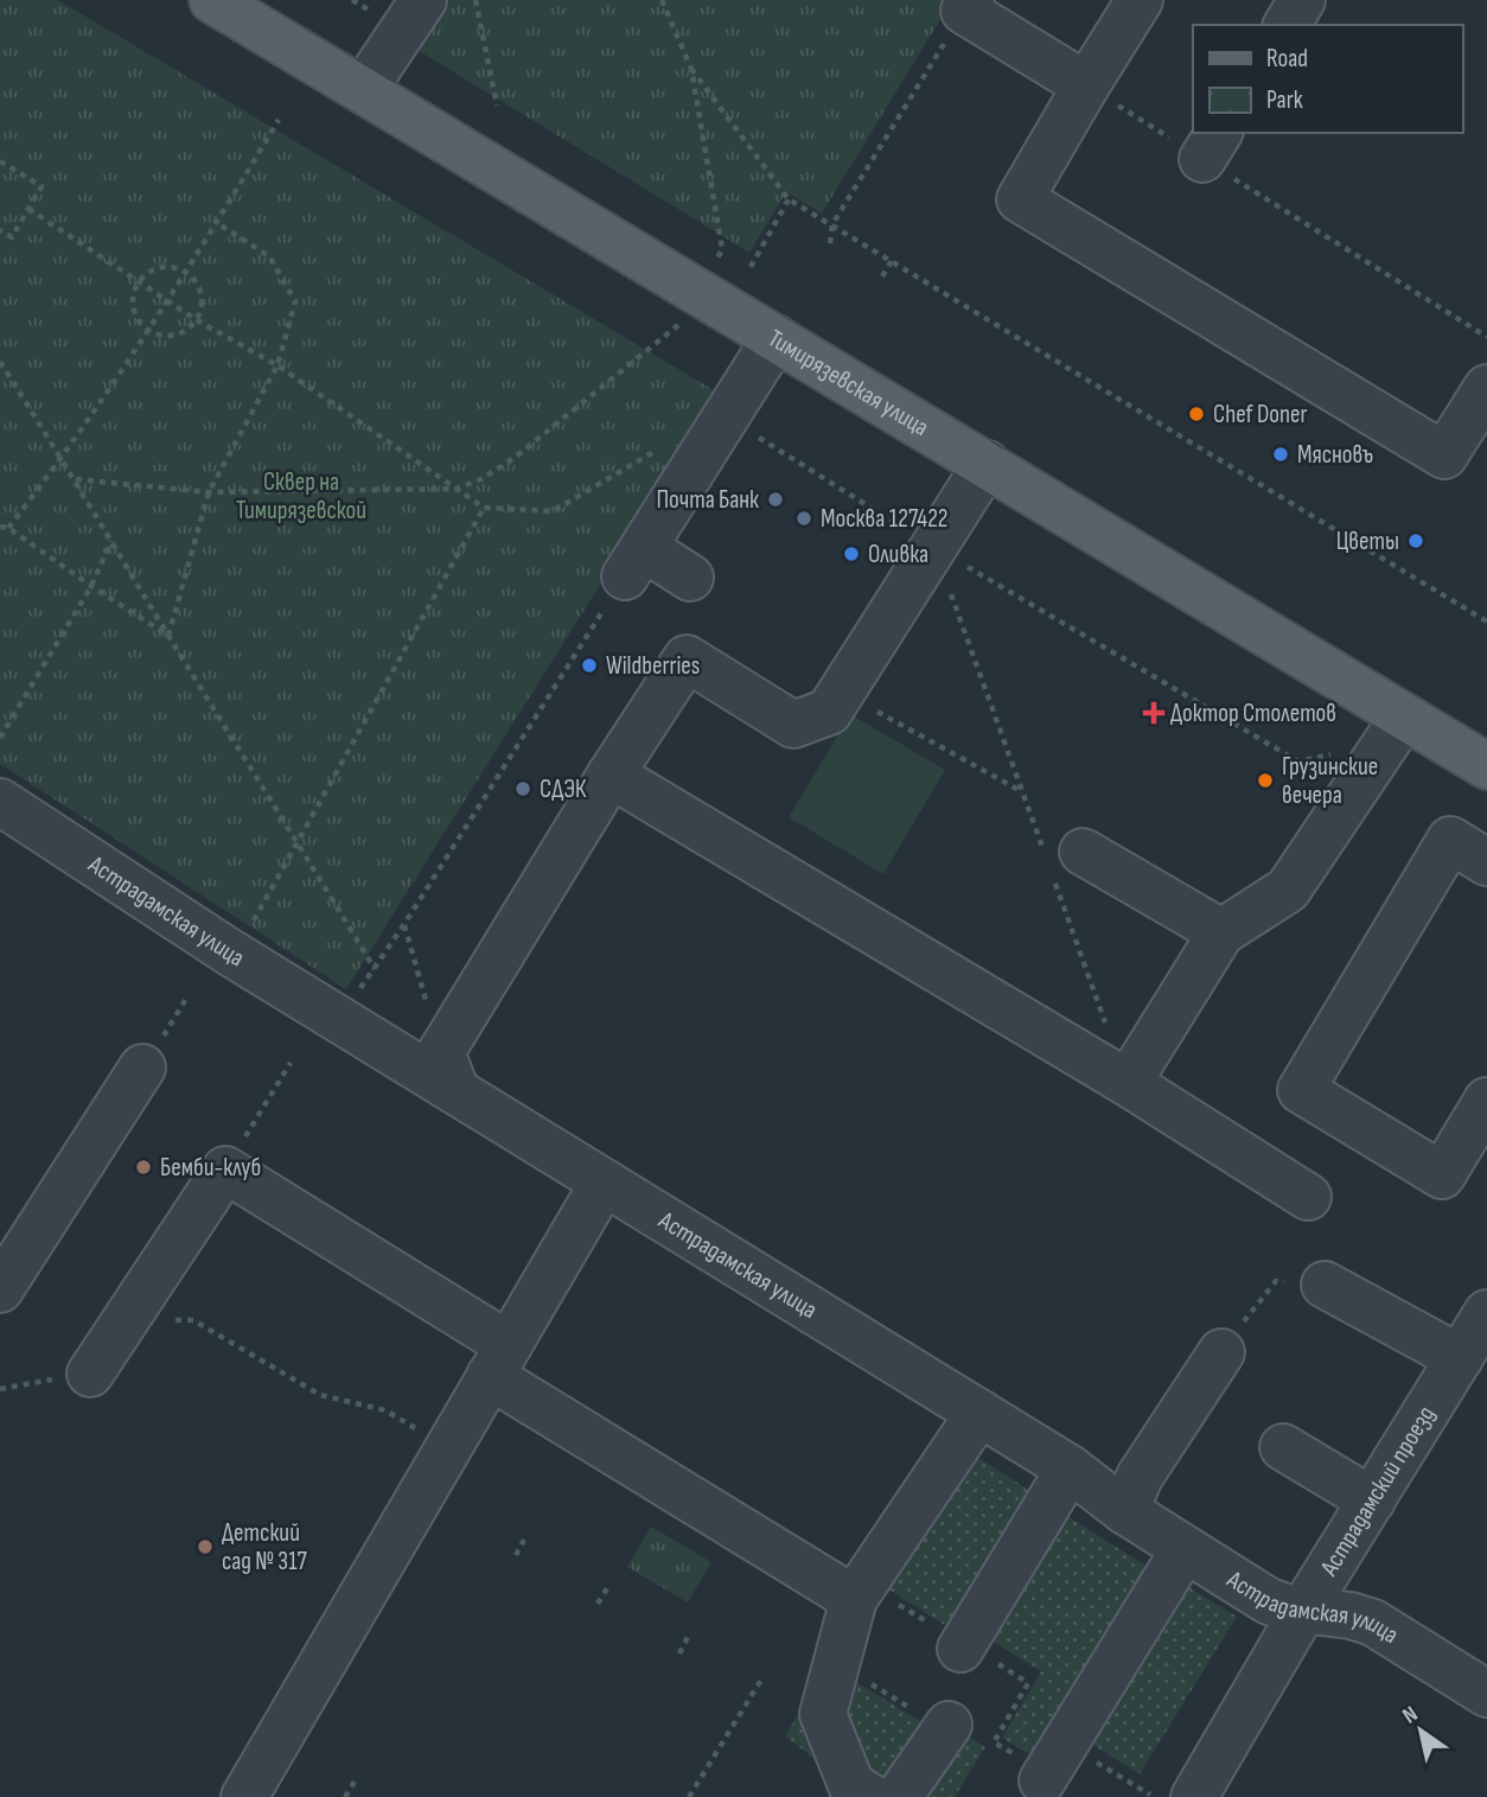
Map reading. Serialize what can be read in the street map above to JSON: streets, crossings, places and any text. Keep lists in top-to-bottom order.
{
  "streets": {
    "main road": ["Тимирязевская улица"],
    "street": ["Астрадамская улица", "Астрадамский проезд"]
  },
  "crossings": [
    ["Астрадамская улица", "Астрадамский проезд"]
  ],
  "parks": ["Сквер на Тимирязевской"],
  "places": {
    "other": [
      "Chef Doner",
      "Мясновъ",
      "Почта Банк",
      "Москва 127422",
      "Цветы",
      "Оливка",
      "Wildberries",
      "Грузинские вечера",
      "СДЭК",
      "Бемби-клуб",
      "Детский сад № 317"
    ],
    "health": ["Доктор Столетов"]
  },
  "legend": ["Road", "Park"],
  "north": "top left"
}
